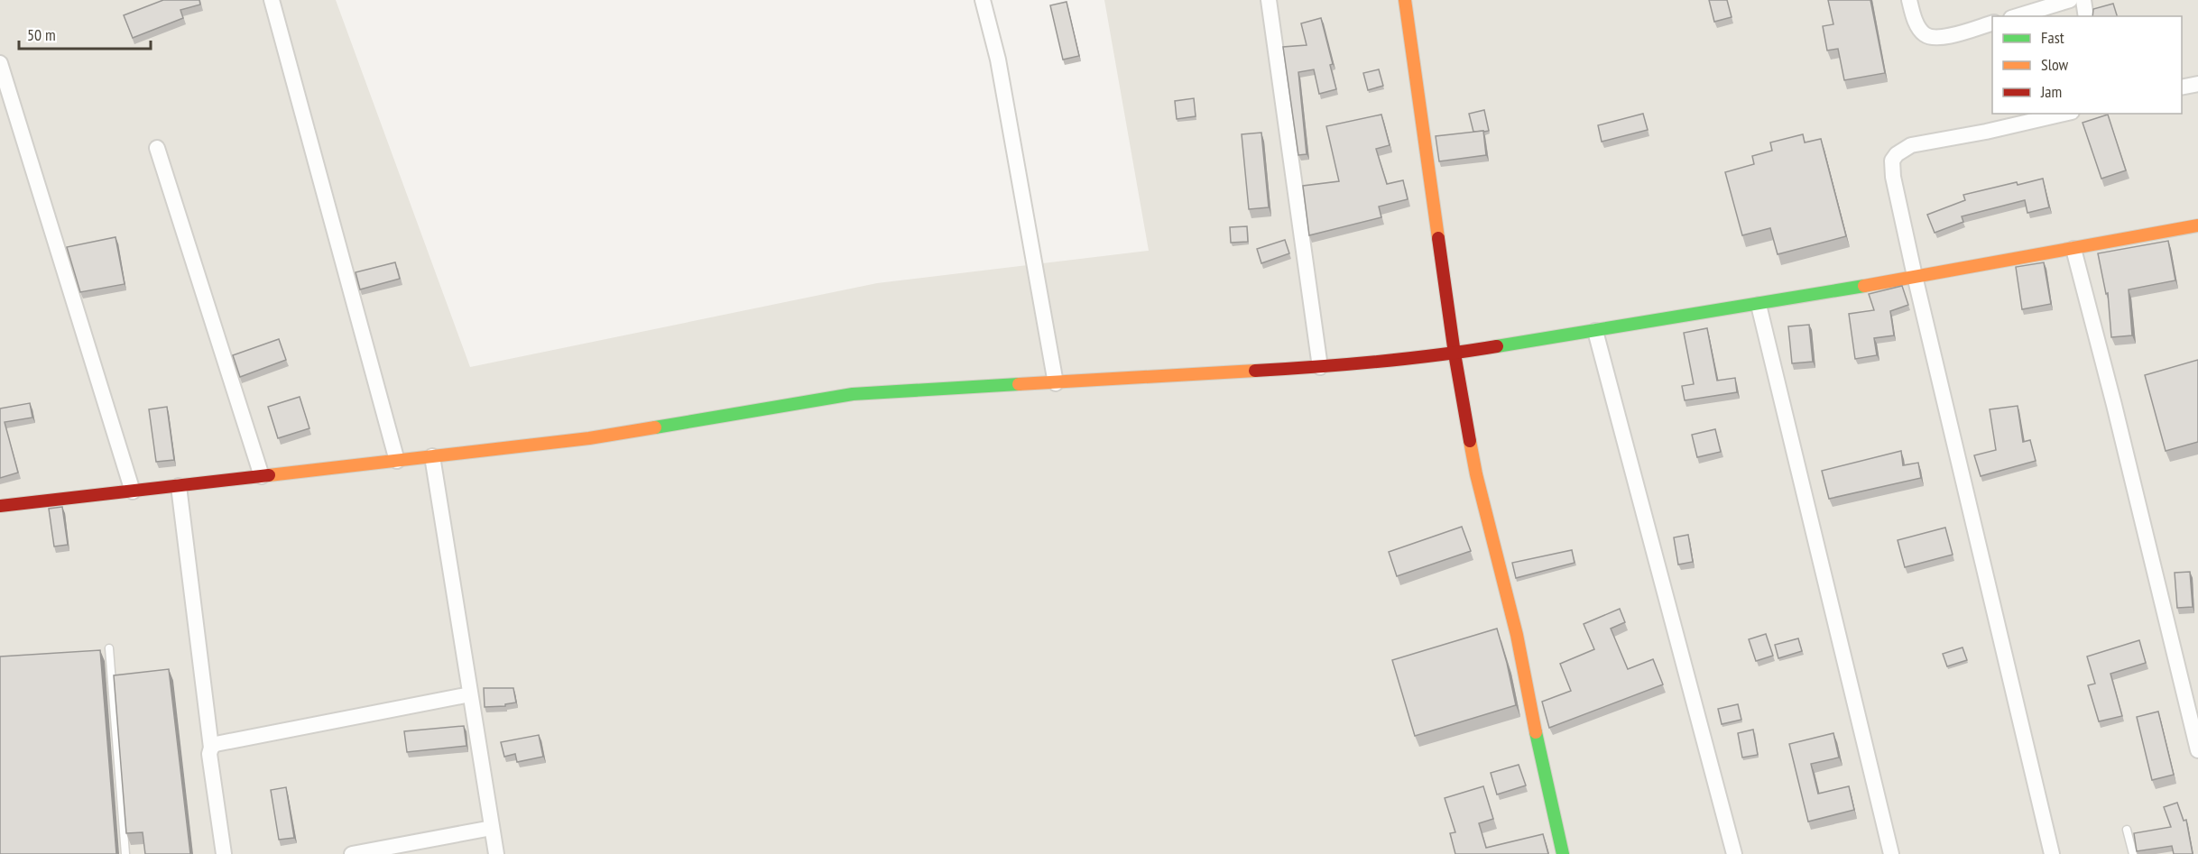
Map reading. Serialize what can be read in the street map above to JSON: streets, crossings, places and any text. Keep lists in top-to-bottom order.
{
  "legend": ["Fast", "Slow", "Jam"],
  "scale_bar": "50 m"
}
